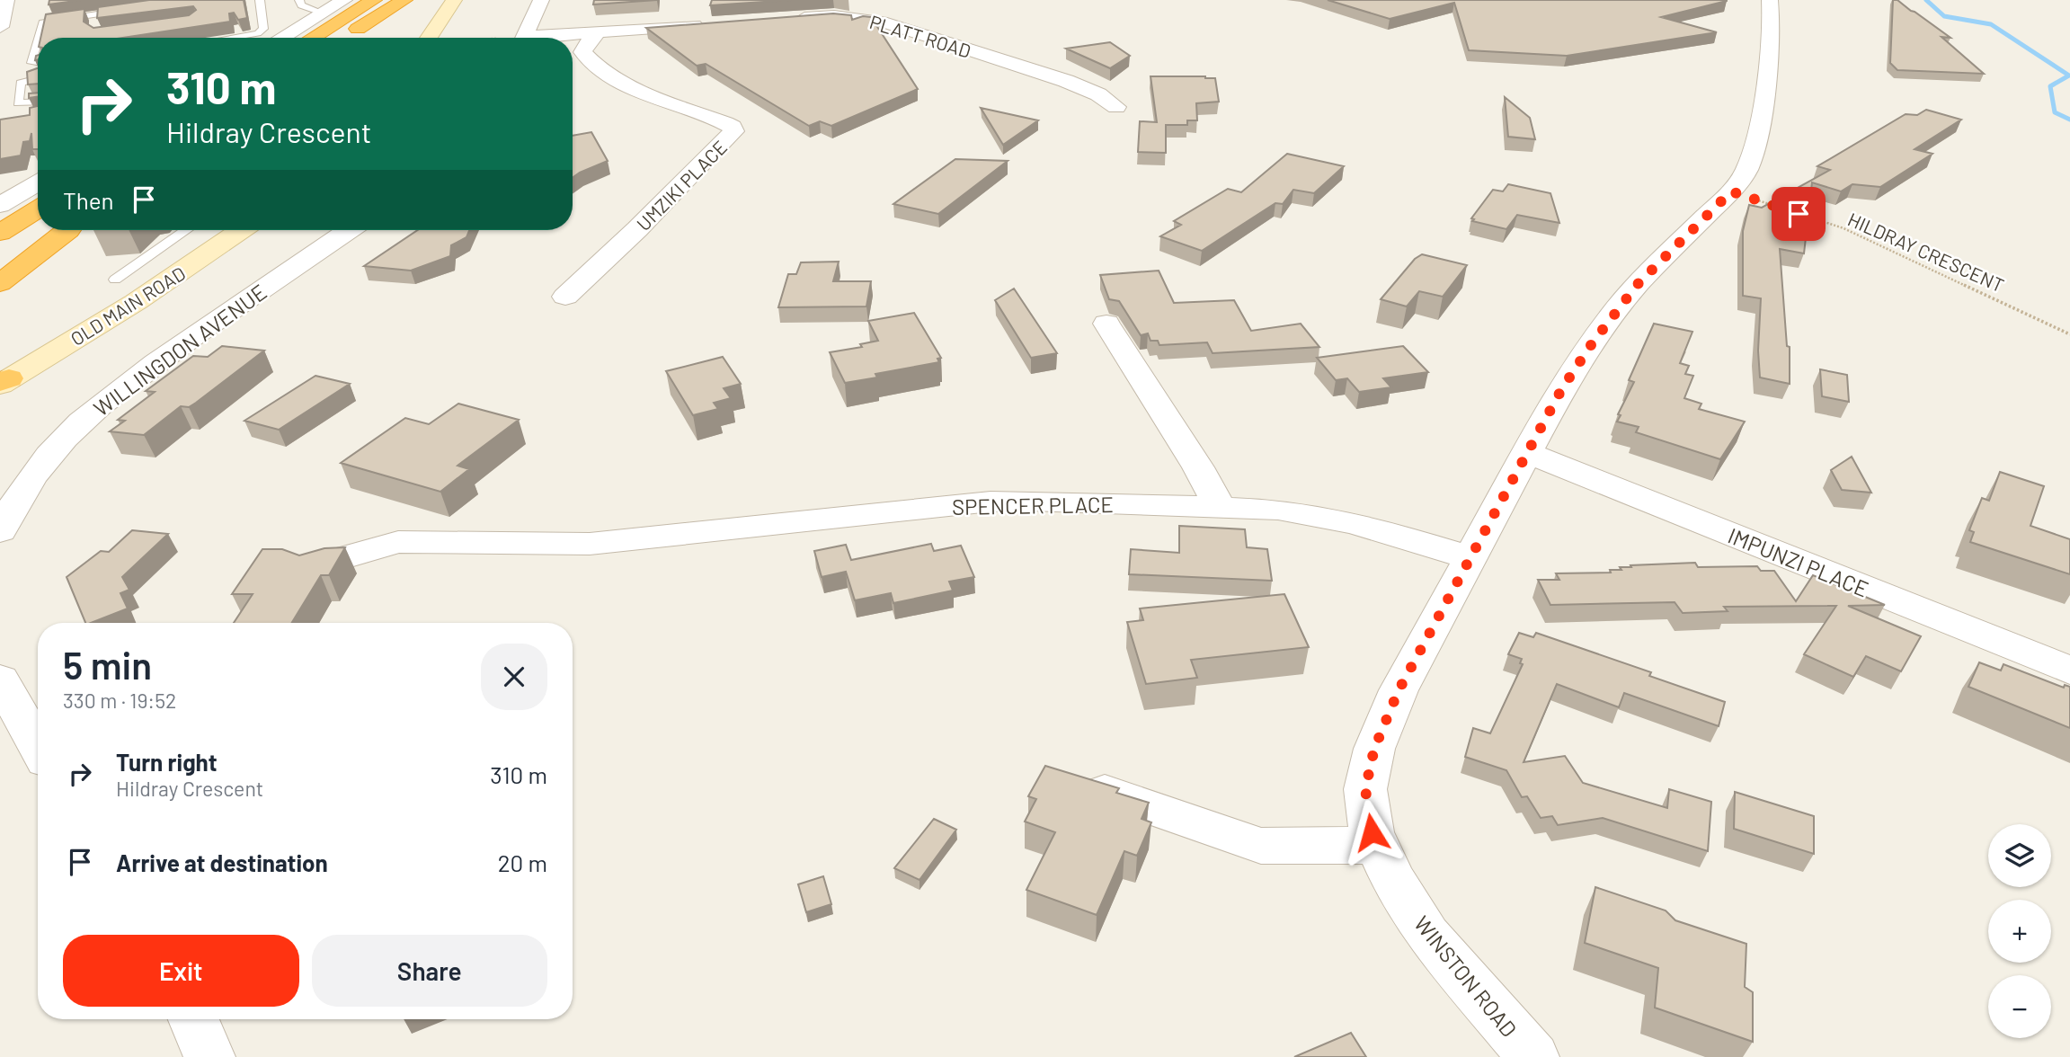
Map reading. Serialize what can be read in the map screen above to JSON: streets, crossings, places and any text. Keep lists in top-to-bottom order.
{
  "streets": {
    "main road": ["OLD MAIN ROAD"],
    "street": [
      "PLATT ROAD",
      "UMZIKI PLACE",
      "WILLINGDON AVENUE",
      "SPENCER PLACE",
      "IMPUNZI PLACE",
      "WINSTON ROAD"
    ],
    "path": ["HILDRAY CRESCENT"]
  },
  "crossings": [
    ["SPENCER PLACE", "WINSTON ROAD"],
    ["IMPUNZI PLACE", "WINSTON ROAD"]
  ],
  "page": {
    "turn": ["310 m", "Hildray Crescent"],
    "then": "Then",
    "heading": ["5 min", "330 m · 19:52"],
    "list": [
      {
        "name": "Turn right",
        "note": "Hildray Crescent",
        "value": "310 m"
      },
      {
        "name": "Arrive at destination",
        "value": "20 m"
      }
    ],
    "map_buttons": ["+", "−"],
    "buttons": ["Exit", "Share"]
  }
}
